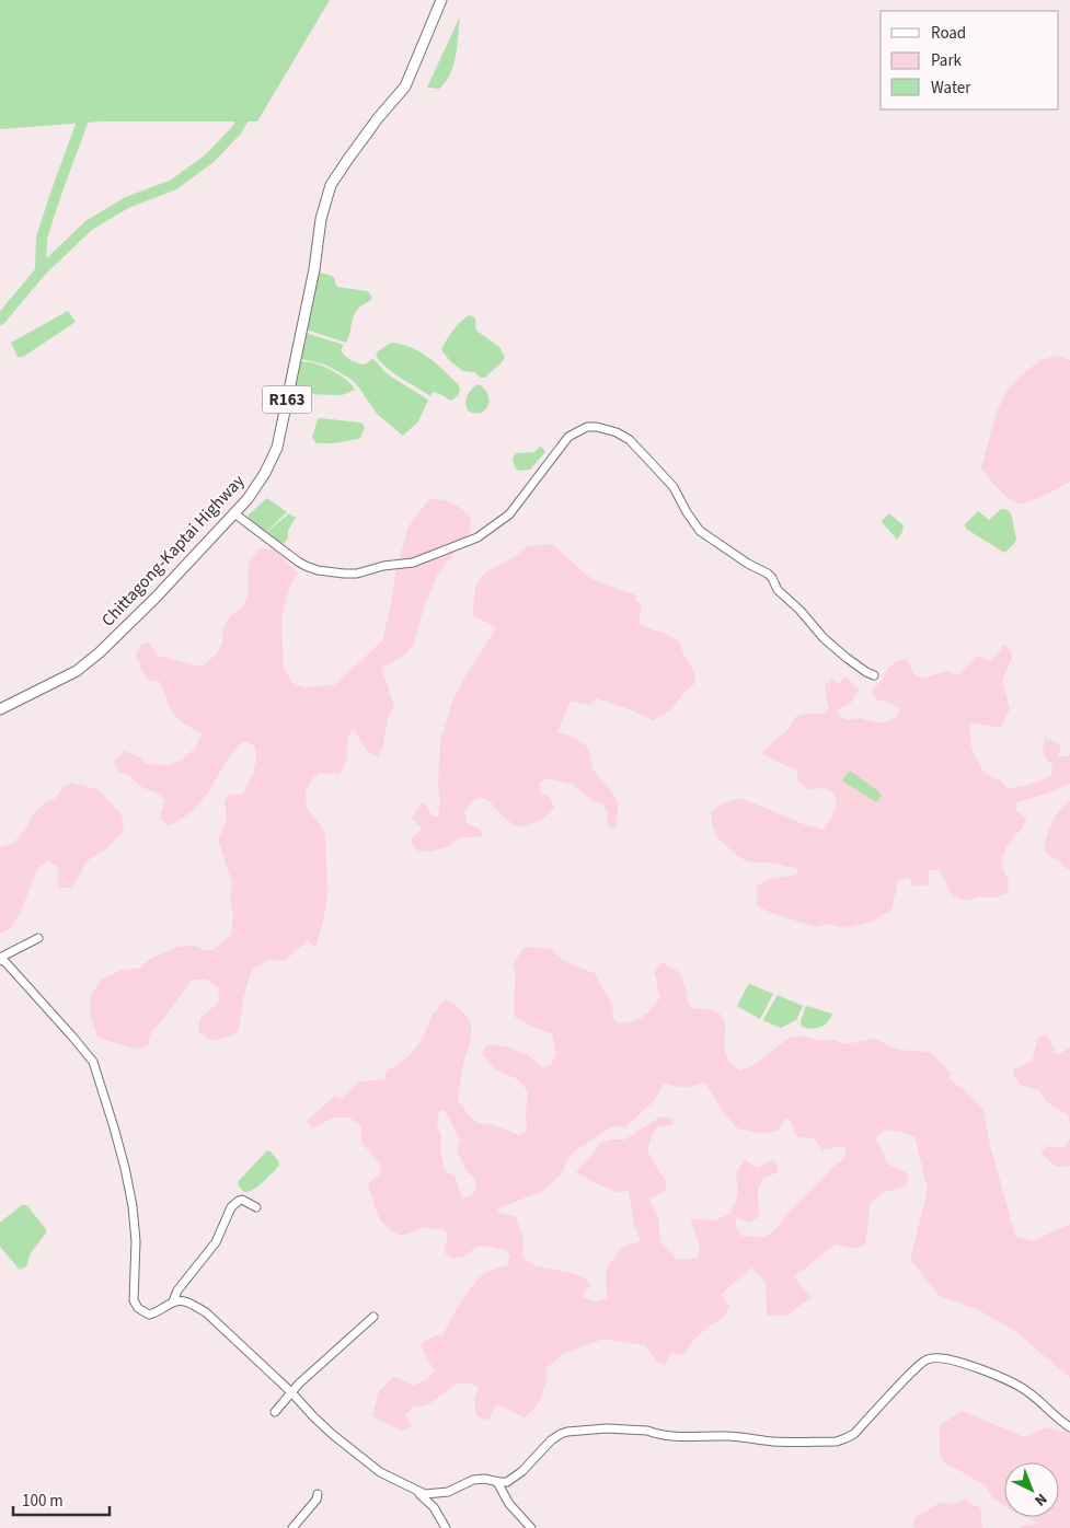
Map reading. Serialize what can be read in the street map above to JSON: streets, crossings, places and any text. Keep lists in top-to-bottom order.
{
  "streets": {
    "main road": ["R163", "Chittagong-Kaptai Highway"]
  },
  "legend": ["Road", "Park", "Water"],
  "scale_bar": "100 m",
  "north": "bottom right"
}
